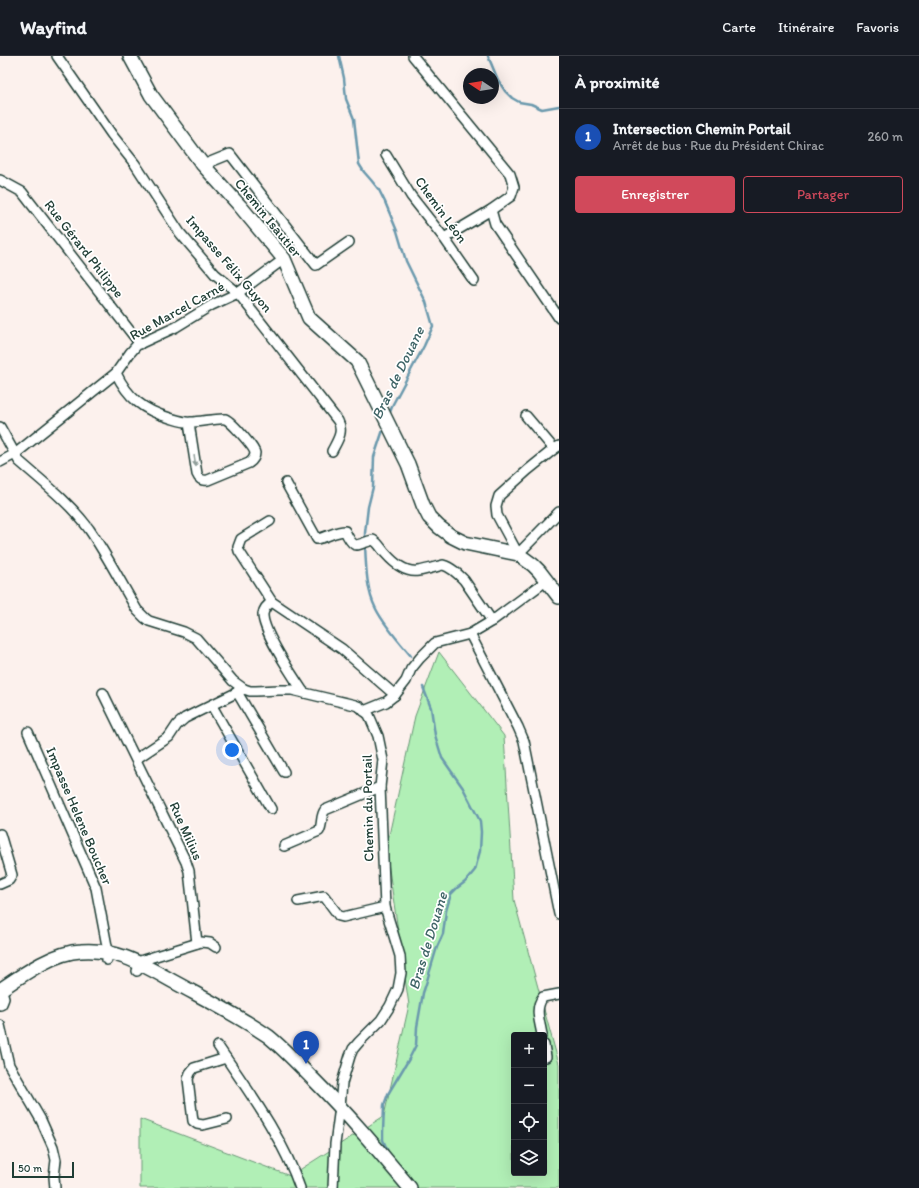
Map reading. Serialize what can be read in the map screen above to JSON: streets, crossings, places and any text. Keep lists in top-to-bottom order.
{
  "streets": {
    "main road": ["Chemin Isautier"],
    "street": [
      "Chemin Léon",
      "Rue Gérard Philippe",
      "Impasse Félix Guyon",
      "Rue Marcel Carné",
      "Chemin du Portail",
      "Impasse Helene Boucher",
      "Rue Milius"
    ]
  },
  "crossings": [
    ["Chemin Isautier", "Rue Marcel Carné"],
    ["Rue Gérard Philippe", "Rue Marcel Carné"],
    ["Impasse Félix Guyon", "Rue Marcel Carné"]
  ],
  "water": ["Bras de Douane"],
  "scale_bar": "50 m",
  "north": "left",
  "page": {
    "header": "Wayfind",
    "nav": ["Carte", "Itinéraire", "Favoris"],
    "heading": "À proximité",
    "list": [
      {
        "mark": "1",
        "name": "Intersection Chemin Portail",
        "note": "Arrêt de bus · Rue du Président Chirac",
        "value": "260 m"
      }
    ],
    "buttons": ["Enregistrer", "Partager"],
    "pins": "1",
    "map_buttons": ["+", "−"],
    "scale": "50 m"
  }
}
